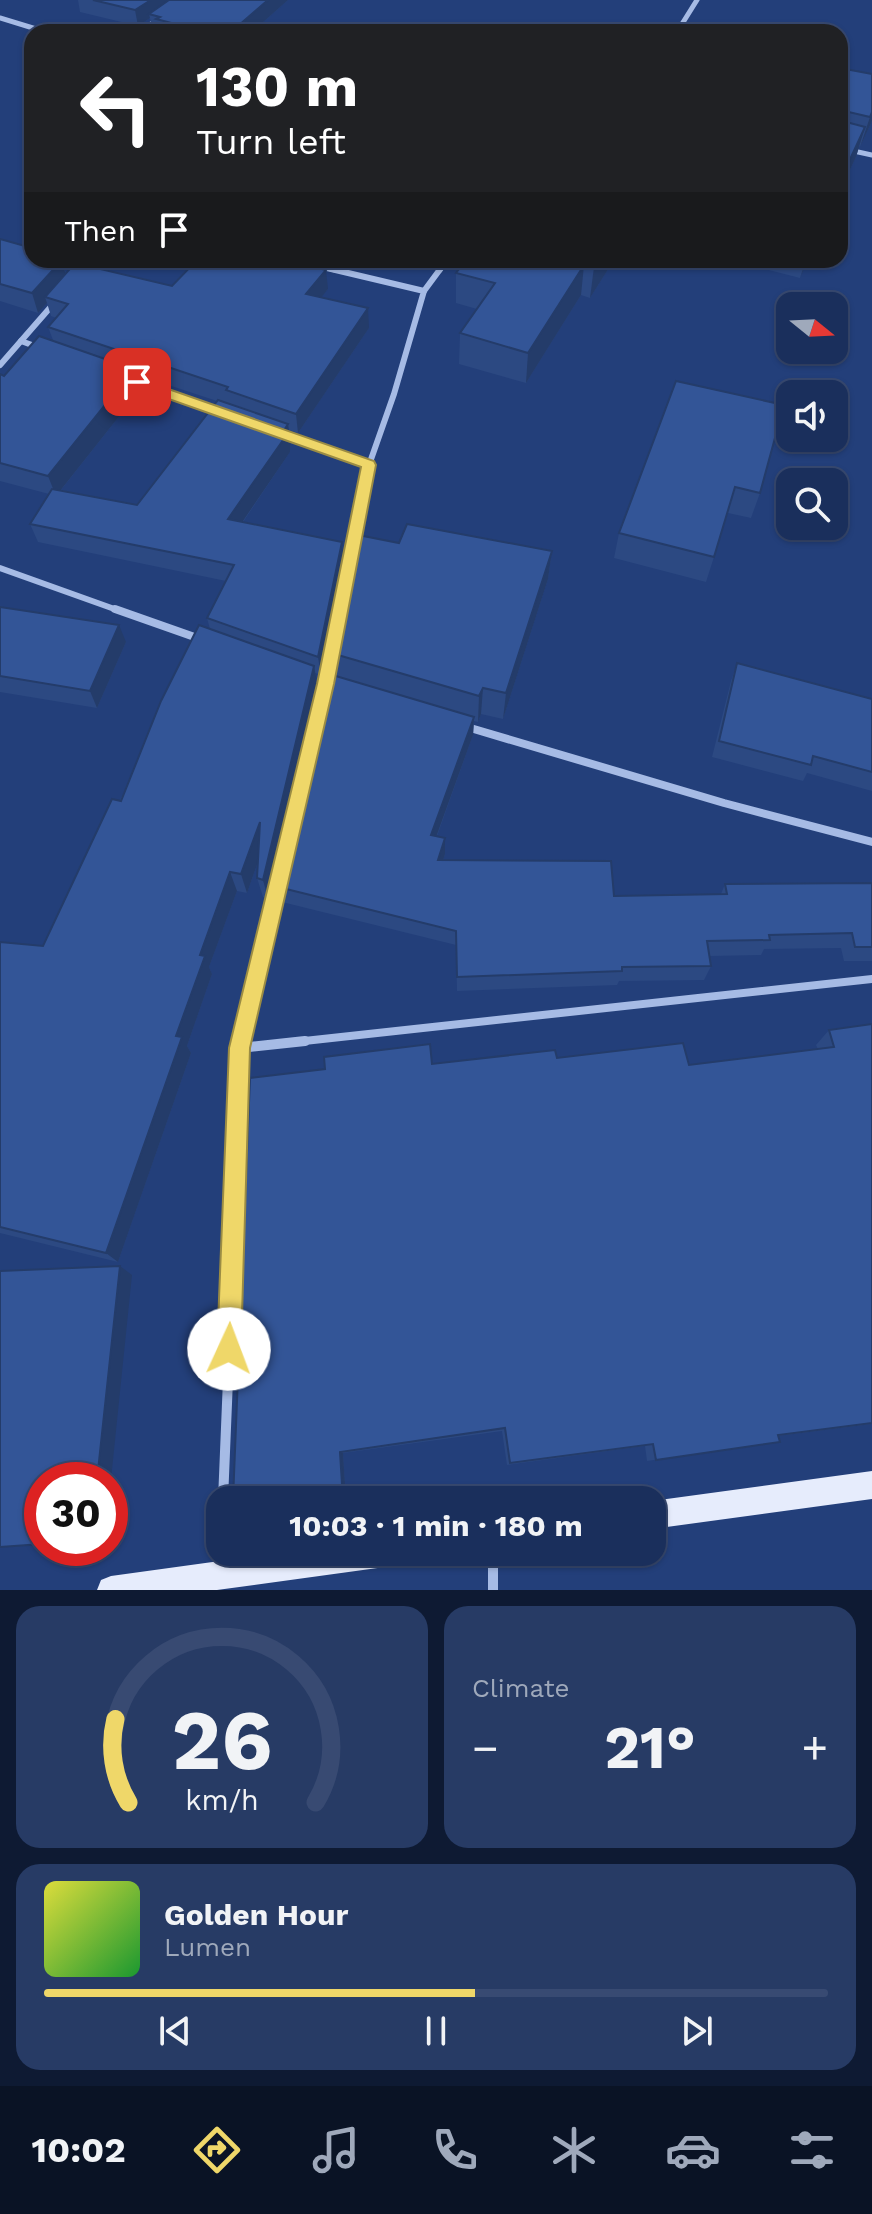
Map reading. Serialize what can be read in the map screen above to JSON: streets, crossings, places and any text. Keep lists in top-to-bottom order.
{
  "north": "right",
  "page": {
    "turn": ["130 m", "Turn left"],
    "then": "Then",
    "limit": "30",
    "trip": "10:03 · 1 min · 180 m",
    "tile": "Climate",
    "heat": ["−", "21°", "+"],
    "song": ["Golden Hour", "Lumen"],
    "tabs": "10:02",
    "gauge": ["26", "km/h"]
  }
}
